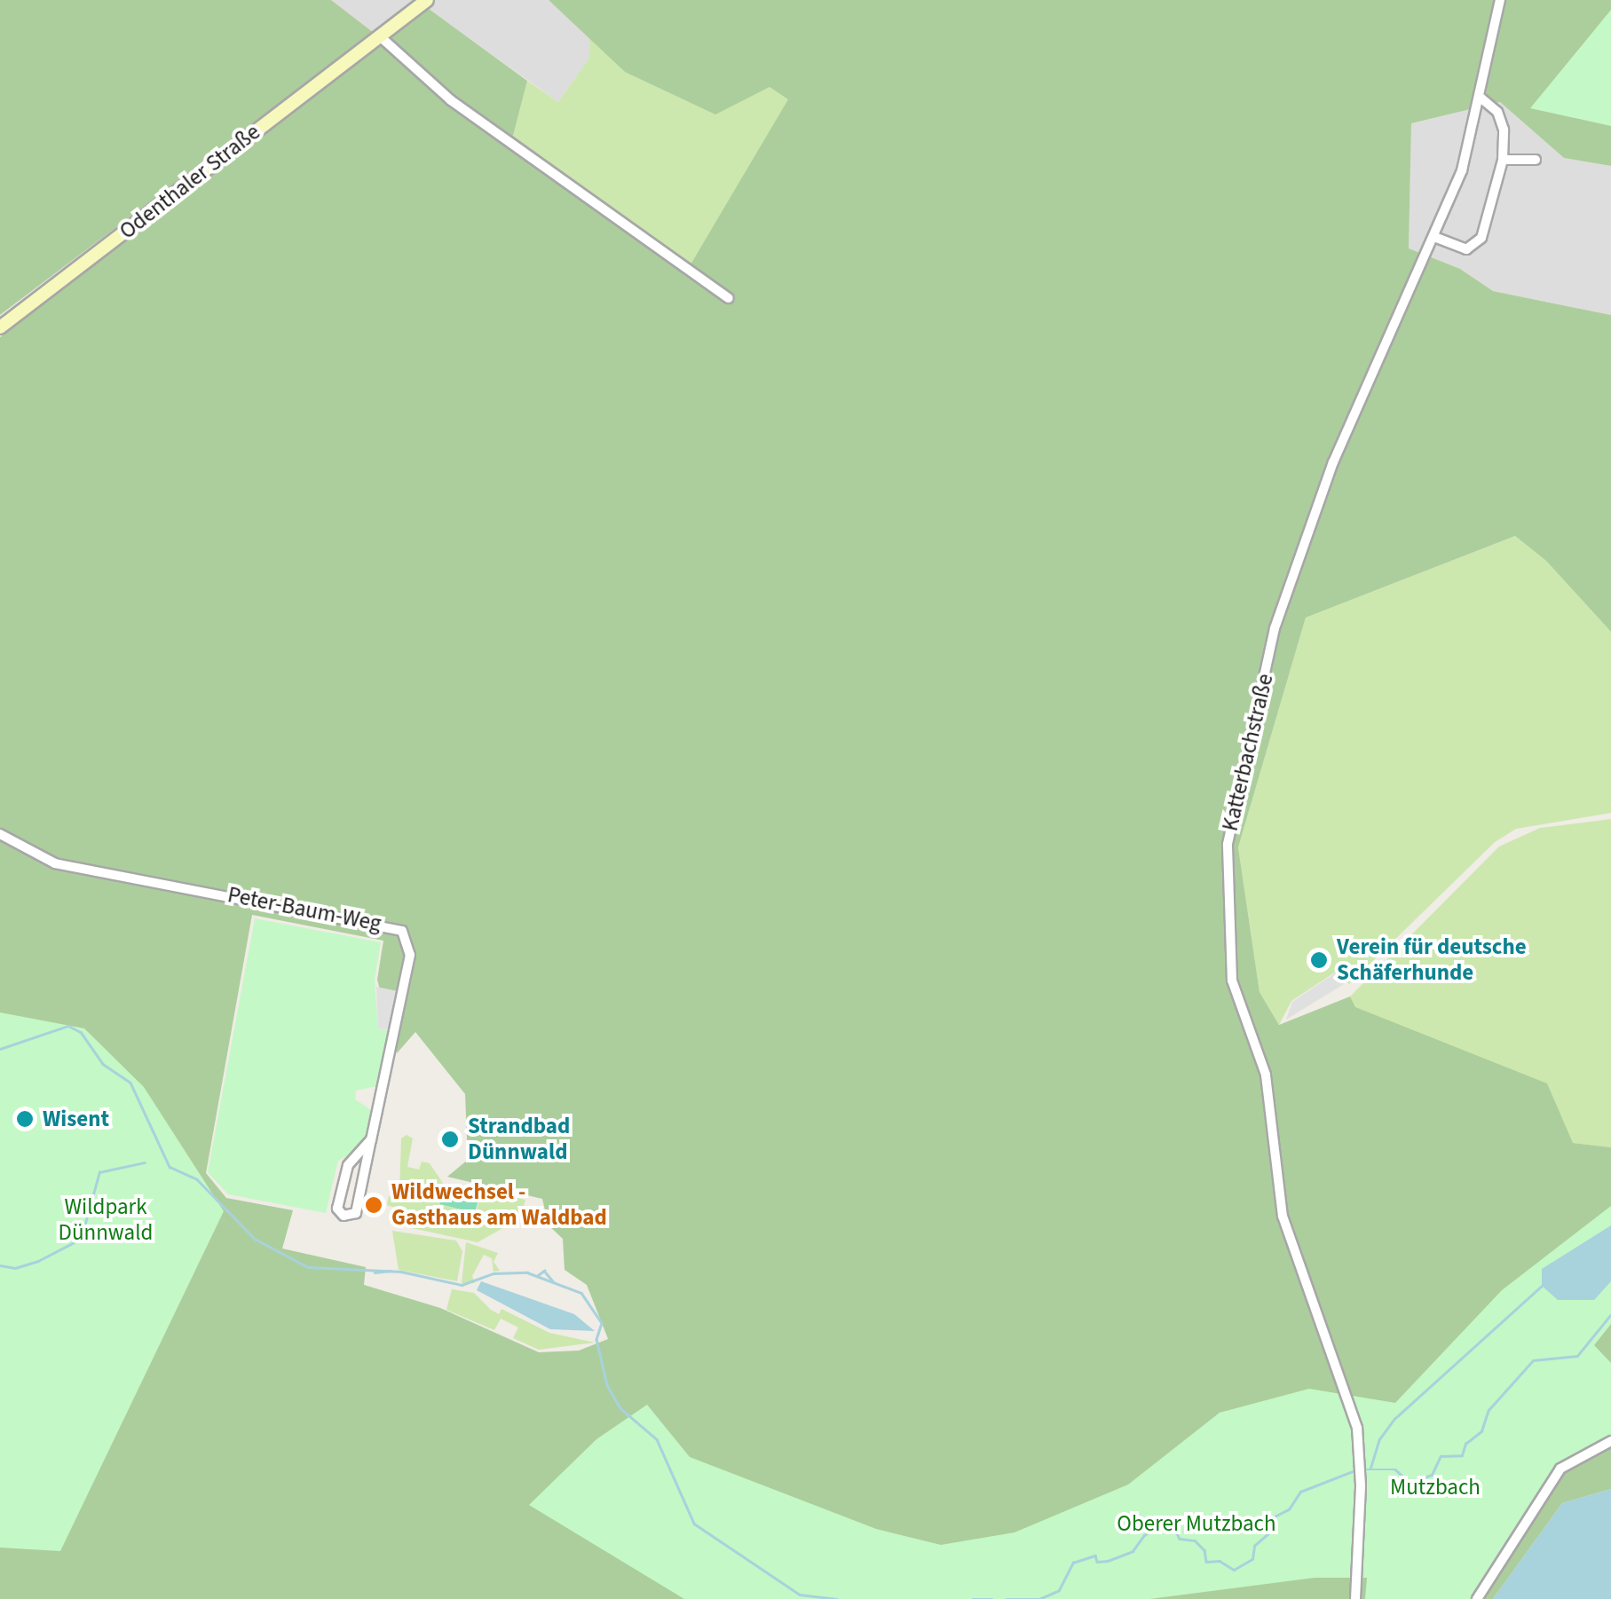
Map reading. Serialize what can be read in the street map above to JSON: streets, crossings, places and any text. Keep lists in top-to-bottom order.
{
  "streets": {
    "main road": ["Odenthaler Straße"],
    "street": ["Katterbachstraße", "Peter-Baum-Weg"]
  },
  "parks": ["Wildpark Dünnwald", "Mutzbach", "Oberer Mutzbach"],
  "places": [
    "Verein für deutsche Schäferhunde",
    "Wisent",
    "Strandbad Dünnwald",
    "Wildwechsel - Gasthaus am Waldbad"
  ]
}
